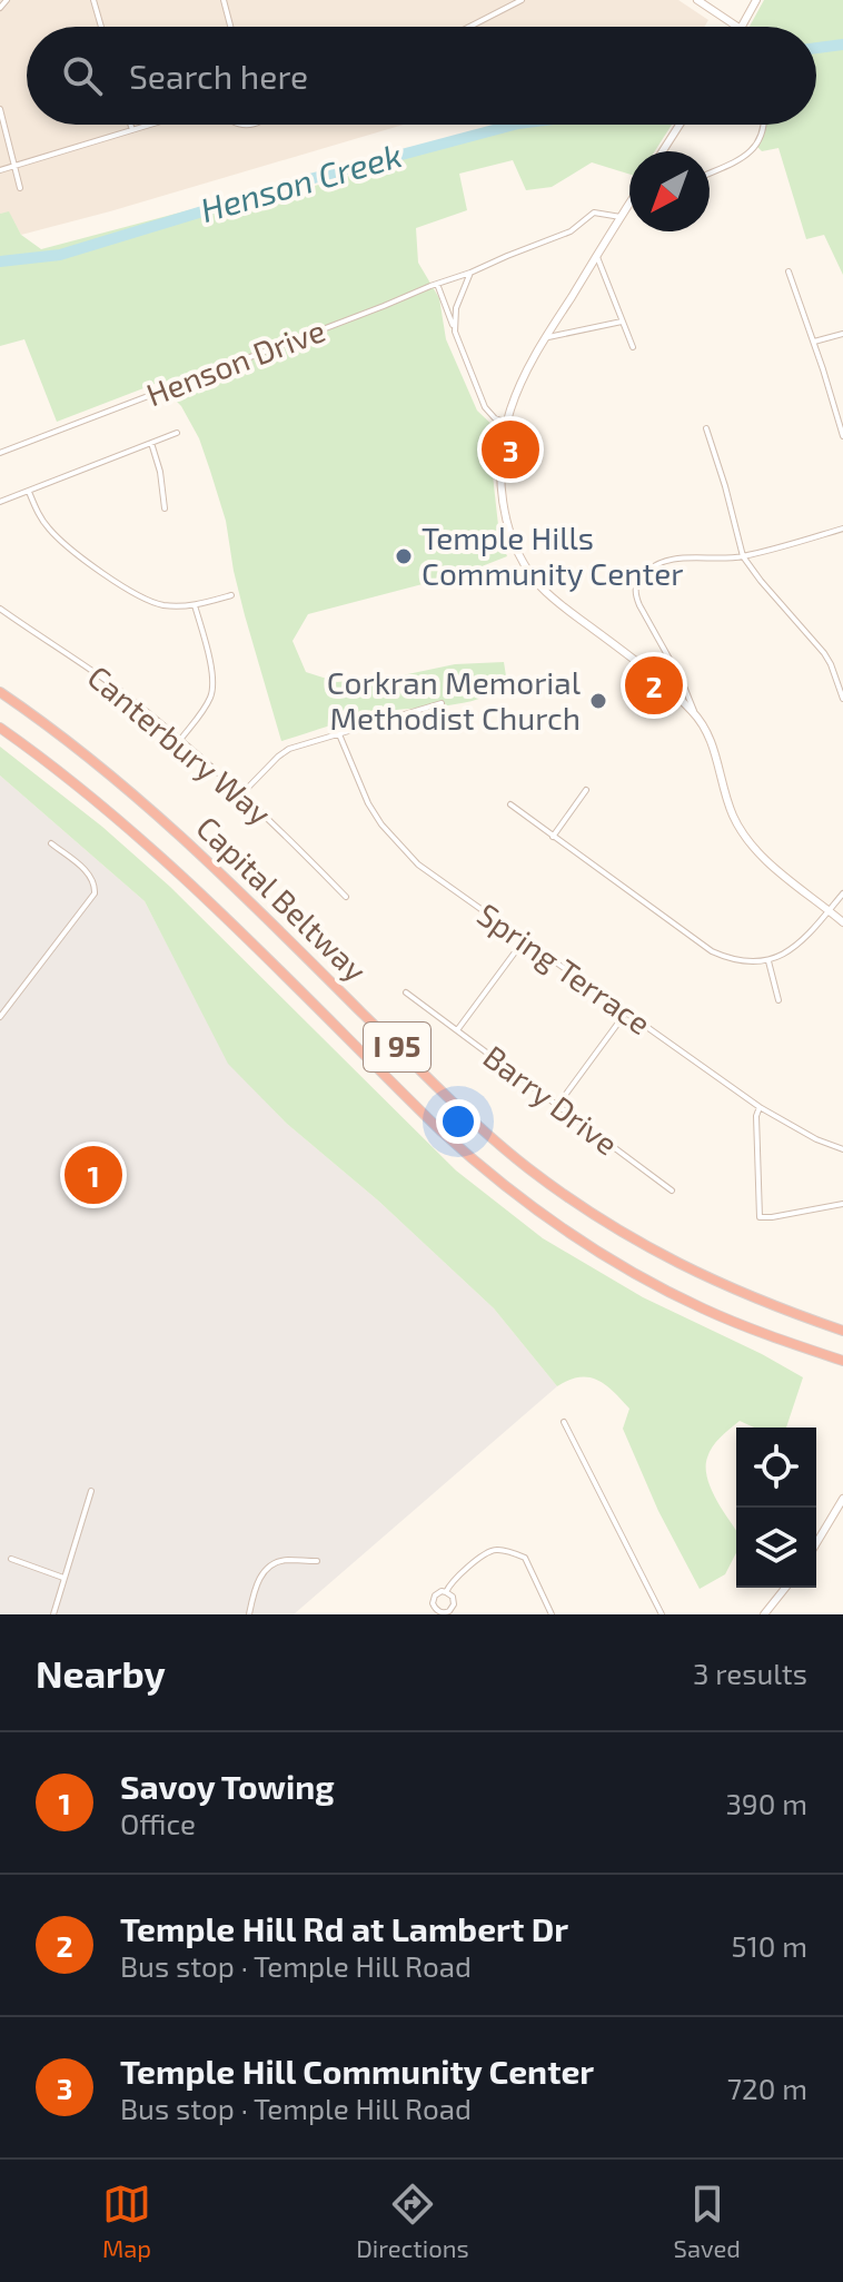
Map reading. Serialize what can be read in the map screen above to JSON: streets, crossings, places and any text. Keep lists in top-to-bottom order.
{
  "streets": {
    "highway": ["Capital Beltway", "I 95"],
    "street": [
      "Henson Drive",
      "Canterbury Way",
      "Spring Terrace",
      "Barry Drive"
    ]
  },
  "water": ["Henson Creek"],
  "places": ["Temple Hills Community Center", "Corkran Memorial Methodist Church"],
  "north": "bottom left",
  "page": {
    "search": "Search here",
    "pins": ["3", "2", "1"],
    "heading": ["Nearby", "3 results"],
    "list": [
      {
        "mark": "1",
        "name": "Savoy Towing",
        "note": "Office",
        "value": "390 m"
      },
      {
        "mark": "2",
        "name": "Temple Hill Rd at Lambert Dr",
        "note": "Bus stop · Temple Hill Road",
        "value": "510 m"
      },
      {
        "mark": "3",
        "name": "Temple Hill Community Center",
        "note": "Bus stop · Temple Hill Road",
        "value": "720 m"
      }
    ],
    "nav": ["Map", "Directions", "Saved"]
  }
}
